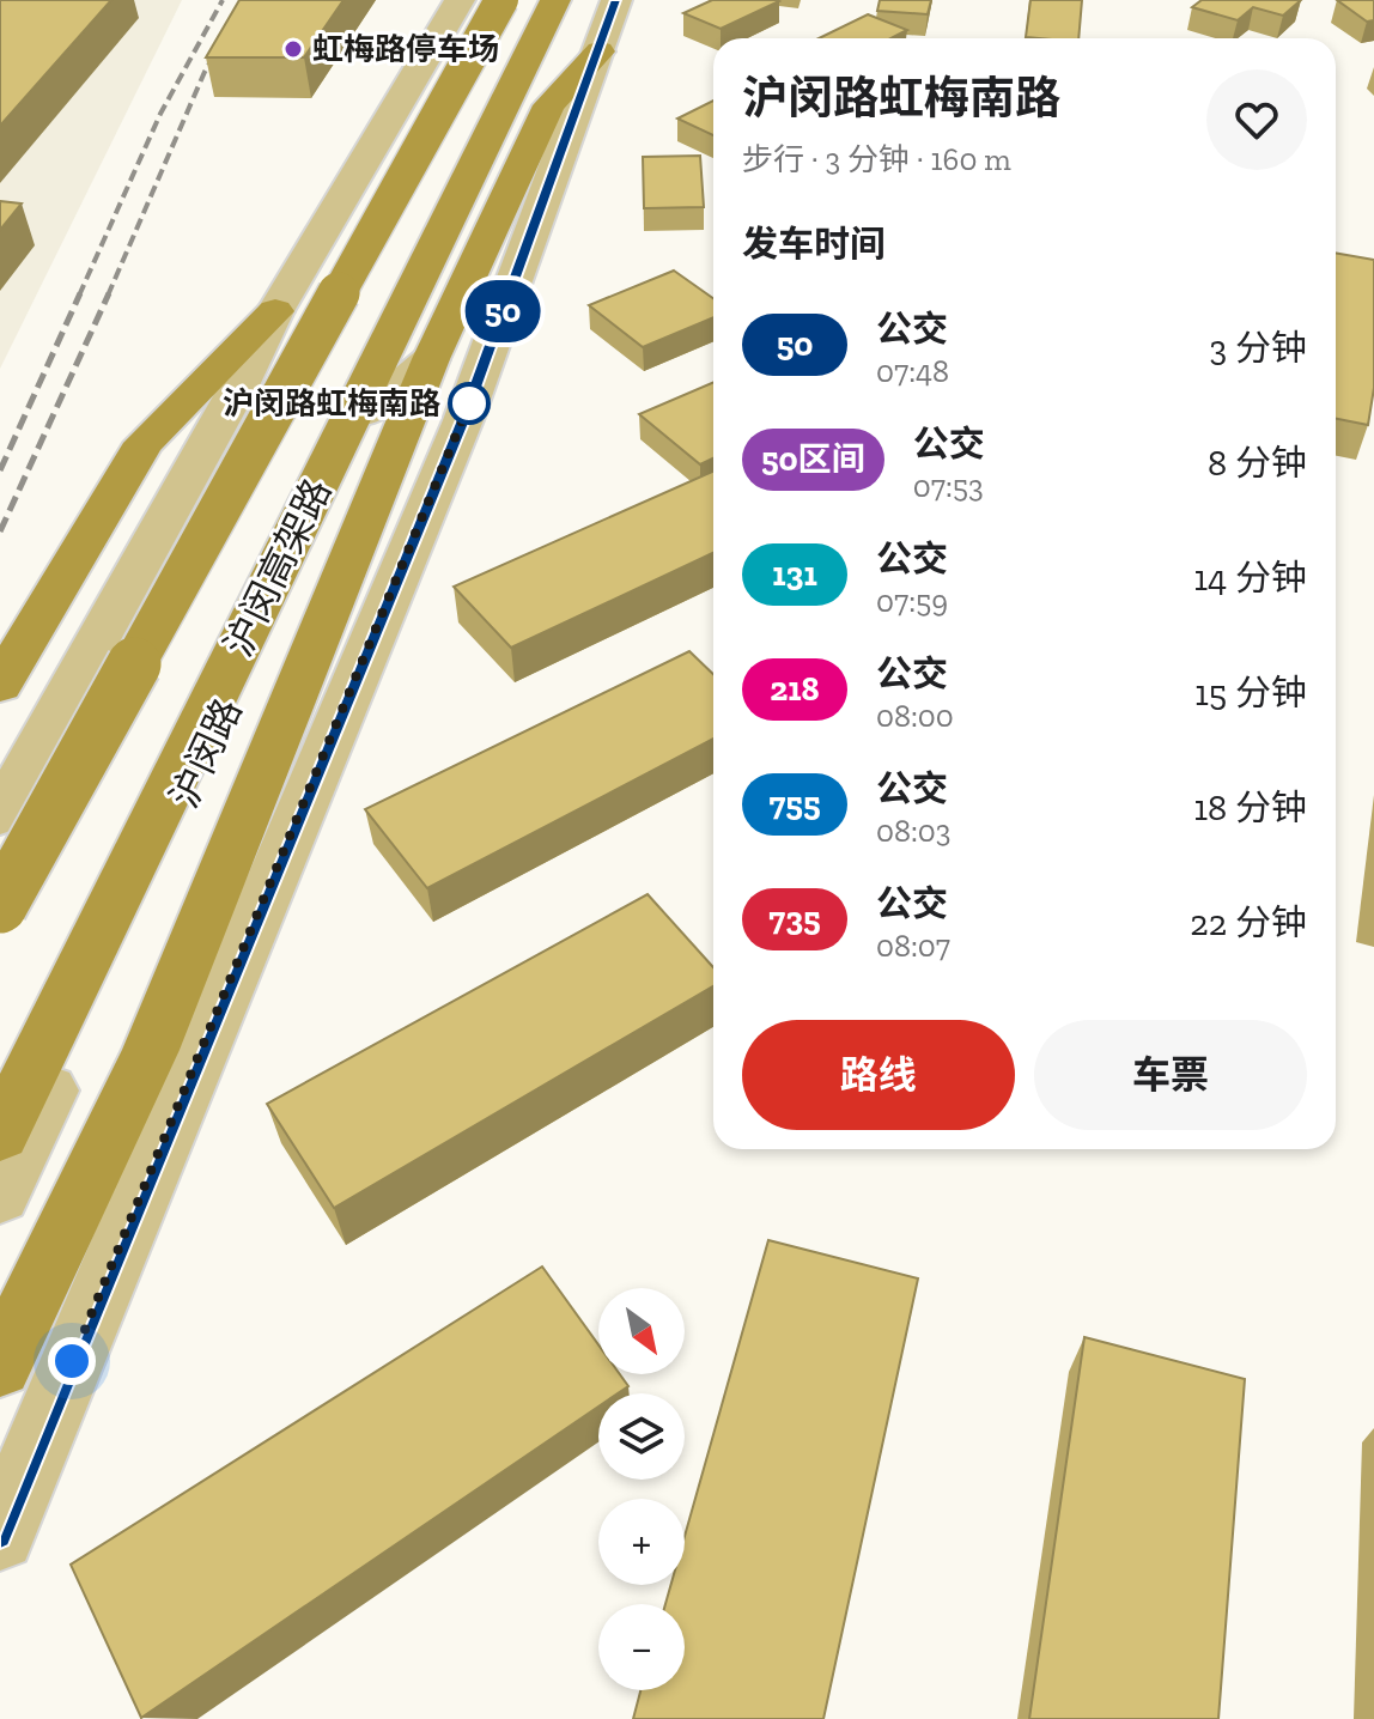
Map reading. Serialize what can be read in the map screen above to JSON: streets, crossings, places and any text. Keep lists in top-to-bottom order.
{
  "streets": {
    "highway": ["沪闵高架路"],
    "main road": ["沪闵路"]
  },
  "places": ["虹梅路停车场", "沪闵路虹梅南路"],
  "lines": ["bus line 50"],
  "north": "bottom right",
  "page": {
    "on_map": "50",
    "heading": [
      ["沪闵路虹梅南路", "步行 · 3 分钟 · 160 m"],
      "发车时间"
    ],
    "list": [
      {
        "mark": "50",
        "name": "公交",
        "note": "07:48",
        "value": "3 分钟"
      },
      {
        "mark": "50区间",
        "name": "公交",
        "note": "07:53",
        "value": "8 分钟"
      },
      {
        "mark": "131",
        "name": "公交",
        "note": "07:59",
        "value": "14 分钟"
      },
      {
        "mark": "218",
        "name": "公交",
        "note": "08:00",
        "value": "15 分钟"
      },
      {
        "mark": "755",
        "name": "公交",
        "note": "08:03",
        "value": "18 分钟"
      },
      {
        "mark": "735",
        "name": "公交",
        "note": "08:07",
        "value": "22 分钟"
      }
    ],
    "buttons": ["路线", "车票"],
    "map_buttons": ["+", "−"]
  }
}
